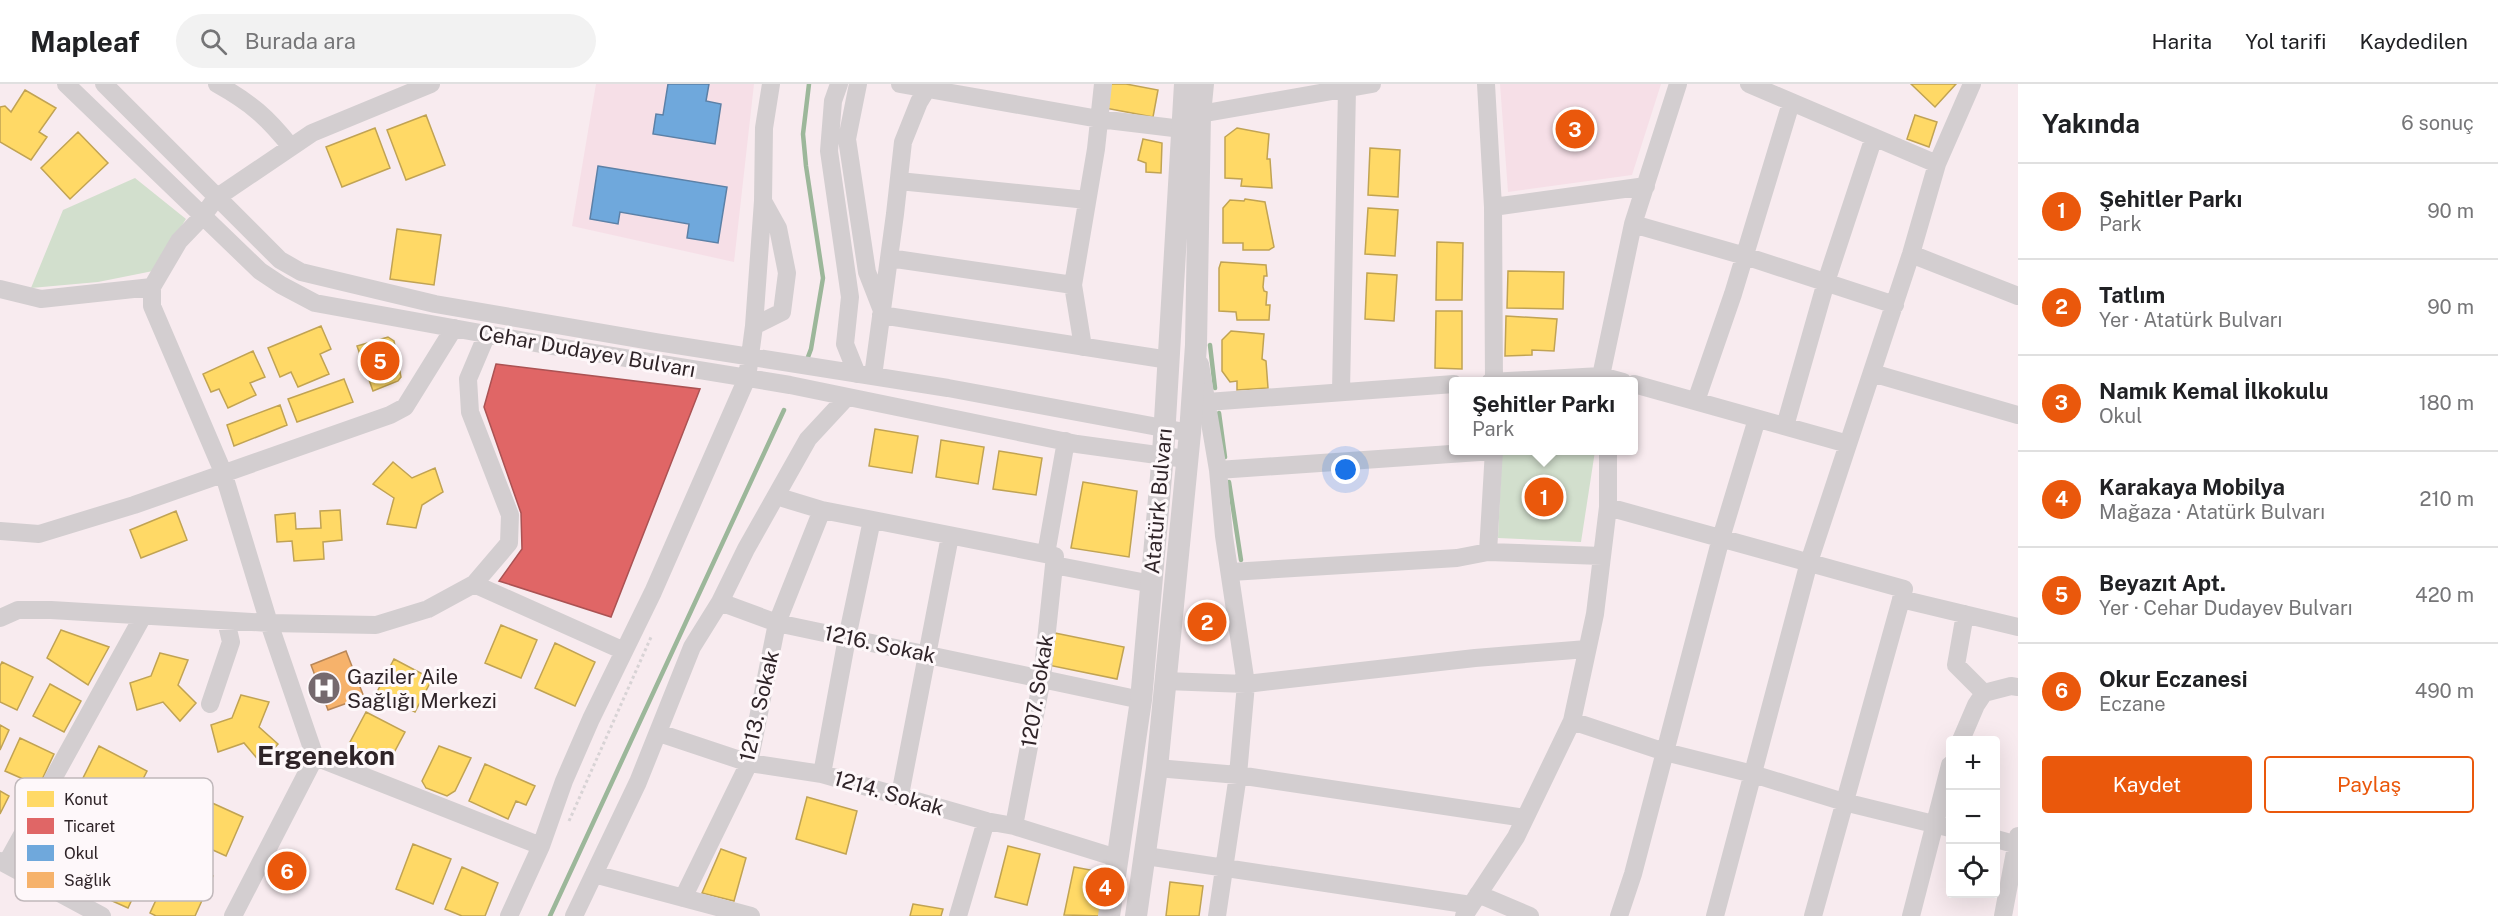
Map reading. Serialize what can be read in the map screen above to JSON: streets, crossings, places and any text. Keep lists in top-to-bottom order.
{
  "streets": {
    "main road": ["Atatürk Bulvarı"],
    "street": [
      "Cehar Dudayev Bulvarı",
      "1216. Sokak",
      "1207. Sokak",
      "1213. Sokak",
      "1214. Sokak"
    ]
  },
  "crossings": [
    ["Cehar Dudayev Bulvarı", "Atatürk Bulvarı"],
    ["Cehar Dudayev Bulvarı", "1207. Sokak"],
    ["Atatürk Bulvarı", "1216. Sokak"],
    ["Atatürk Bulvarı", "1214. Sokak"],
    ["1216. Sokak", "1207. Sokak"],
    ["1216. Sokak", "1213. Sokak"],
    ["1207. Sokak", "1214. Sokak"],
    ["1213. Sokak", "1214. Sokak"]
  ],
  "districts": ["Ergenekon"],
  "places": {
    "hospital": ["Gaziler Aile Sağlığı Merkezi"]
  },
  "legend": [
    "Konut",
    "Ticaret",
    "Okul",
    "Sağlık"
  ],
  "page": {
    "header": "Mapleaf",
    "search": "Burada ara",
    "nav": ["Harita", "Yol tarifi", "Kaydedilen"],
    "heading": ["Yakında", "6 sonuç"],
    "pins": [
      "3",
      "5",
      "1",
      "2",
      "6",
      "4"
    ],
    "list": [
      {
        "mark": "1",
        "name": "Şehitler Parkı",
        "note": "Park",
        "value": "90 m"
      },
      {
        "mark": "2",
        "name": "Tatlım",
        "note": "Yer · Atatürk Bulvarı",
        "value": "90 m"
      },
      {
        "mark": "3",
        "name": "Namık Kemal İlkokulu",
        "note": "Okul",
        "value": "180 m"
      },
      {
        "mark": "4",
        "name": "Karakaya Mobilya",
        "note": "Mağaza · Atatürk Bulvarı",
        "value": "210 m"
      },
      {
        "mark": "5",
        "name": "Beyazıt Apt.",
        "note": "Yer · Cehar Dudayev Bulvarı",
        "value": "420 m"
      },
      {
        "mark": "6",
        "name": "Okur Eczanesi",
        "note": "Eczane",
        "value": "490 m"
      }
    ],
    "popup": ["Şehitler Parkı", "Park"],
    "map_buttons": ["+", "−"],
    "buttons": ["Kaydet", "Paylaş"]
  }
}
